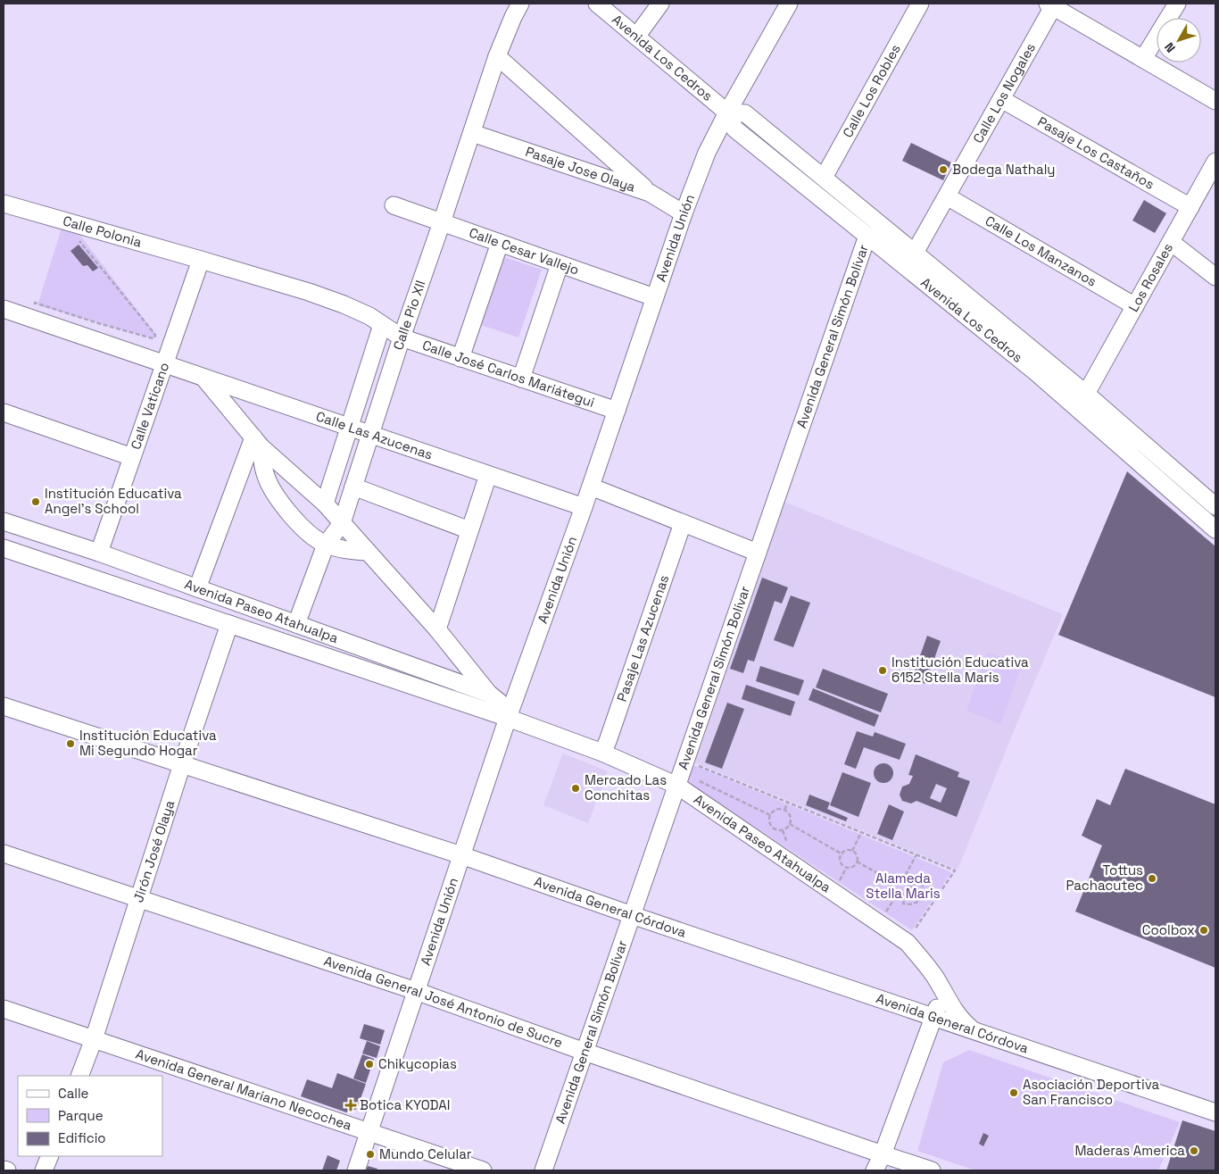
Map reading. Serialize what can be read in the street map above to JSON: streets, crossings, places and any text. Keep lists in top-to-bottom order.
{
  "streets": {
    "street": [
      "Avenida Los Cedros",
      "Calle Los Robles",
      "Calle Los Nogales",
      "Pasaje Los Castaños",
      "Pasaje Jose Olaya",
      "Calle Polonia",
      "Avenida Unión",
      "Calle Los Manzanos",
      "Calle Cesar Vallejo",
      "Los Rosales",
      "Calle Pio XII",
      "Avenida General Simón Bolívar",
      "Calle José Carlos Mariátegui",
      "Calle Vaticano",
      "Calle Las Azucenas",
      "Avenida Paseo Atahualpa",
      "Pasaje Las Azucenas",
      "Jirón José Olaya",
      "Avenida General Córdova",
      "Avenida General José Antonio de Sucre",
      "Avenida General Mariano Necochea"
    ]
  },
  "crossings": [
    ["Avenida Los Cedros", "Calle Los Robles"],
    ["Avenida Los Cedros", "Calle Los Nogales"],
    ["Avenida Los Cedros", "Avenida Unión"],
    ["Avenida Los Cedros", "Los Rosales"],
    ["Avenida Los Cedros", "Avenida General Simón Bolívar"],
    ["Calle Los Nogales", "Pasaje Los Castaños"],
    ["Calle Los Nogales", "Calle Los Manzanos"],
    ["Pasaje Los Castaños", "Los Rosales"],
    ["Pasaje Jose Olaya", "Avenida Unión"],
    ["Pasaje Jose Olaya", "Calle Pio XII"],
    ["Calle Polonia", "Calle José Carlos Mariátegui"],
    ["Calle Polonia", "Calle Vaticano"],
    ["Avenida Unión", "Calle Cesar Vallejo"],
    ["Avenida Unión", "Calle José Carlos Mariátegui"],
    ["Avenida Unión", "Calle Las Azucenas"],
    ["Avenida Unión", "Avenida Paseo Atahualpa"],
    ["Avenida Unión", "Avenida General Córdova"],
    ["Avenida Unión", "Avenida General José Antonio de Sucre"],
    ["Avenida Unión", "Avenida General Mariano Necochea"],
    ["Calle Los Manzanos", "Los Rosales"],
    ["Calle Cesar Vallejo", "Calle Pio XII"],
    ["Calle Pio XII", "Calle José Carlos Mariátegui"],
    ["Calle Pio XII", "Calle Las Azucenas"],
    ["Calle Pio XII", "Avenida Paseo Atahualpa"],
    ["Avenida General Simón Bolívar", "Avenida Paseo Atahualpa"],
    ["Avenida General Simón Bolívar", "Avenida General Córdova"],
    ["Avenida General Simón Bolívar", "Avenida General José Antonio de Sucre"],
    ["Calle José Carlos Mariátegui", "Calle Vaticano"],
    ["Calle Vaticano", "Calle Las Azucenas"],
    ["Calle Vaticano", "Avenida Paseo Atahualpa"],
    ["Avenida Paseo Atahualpa", "Pasaje Las Azucenas"],
    ["Avenida Paseo Atahualpa", "Jirón José Olaya"],
    ["Avenida Paseo Atahualpa", "Avenida General Córdova"],
    ["Jirón José Olaya", "Avenida General Córdova"],
    ["Jirón José Olaya", "Avenida General José Antonio de Sucre"],
    ["Jirón José Olaya", "Avenida General Mariano Necochea"]
  ],
  "parks": ["Alameda Stella Maris"],
  "places": {
    "other": [
      "Bodega Nathaly",
      "Institución Educativa Angel's School",
      "Institución Educativa 6152 Stella Maris",
      "Institución Educativa Mi Segundo Hogar",
      "Mercado Las Conchitas",
      "Tottus Pachacutec",
      "Coolbox",
      "Chikycopias",
      "Asociación Deportiva San Francisco",
      "Maderas America",
      "Mundo Celular"
    ],
    "health": ["Botica KYODAI"]
  },
  "legend": ["Calle", "Parque", "Edificio"],
  "north": "bottom left"
}
